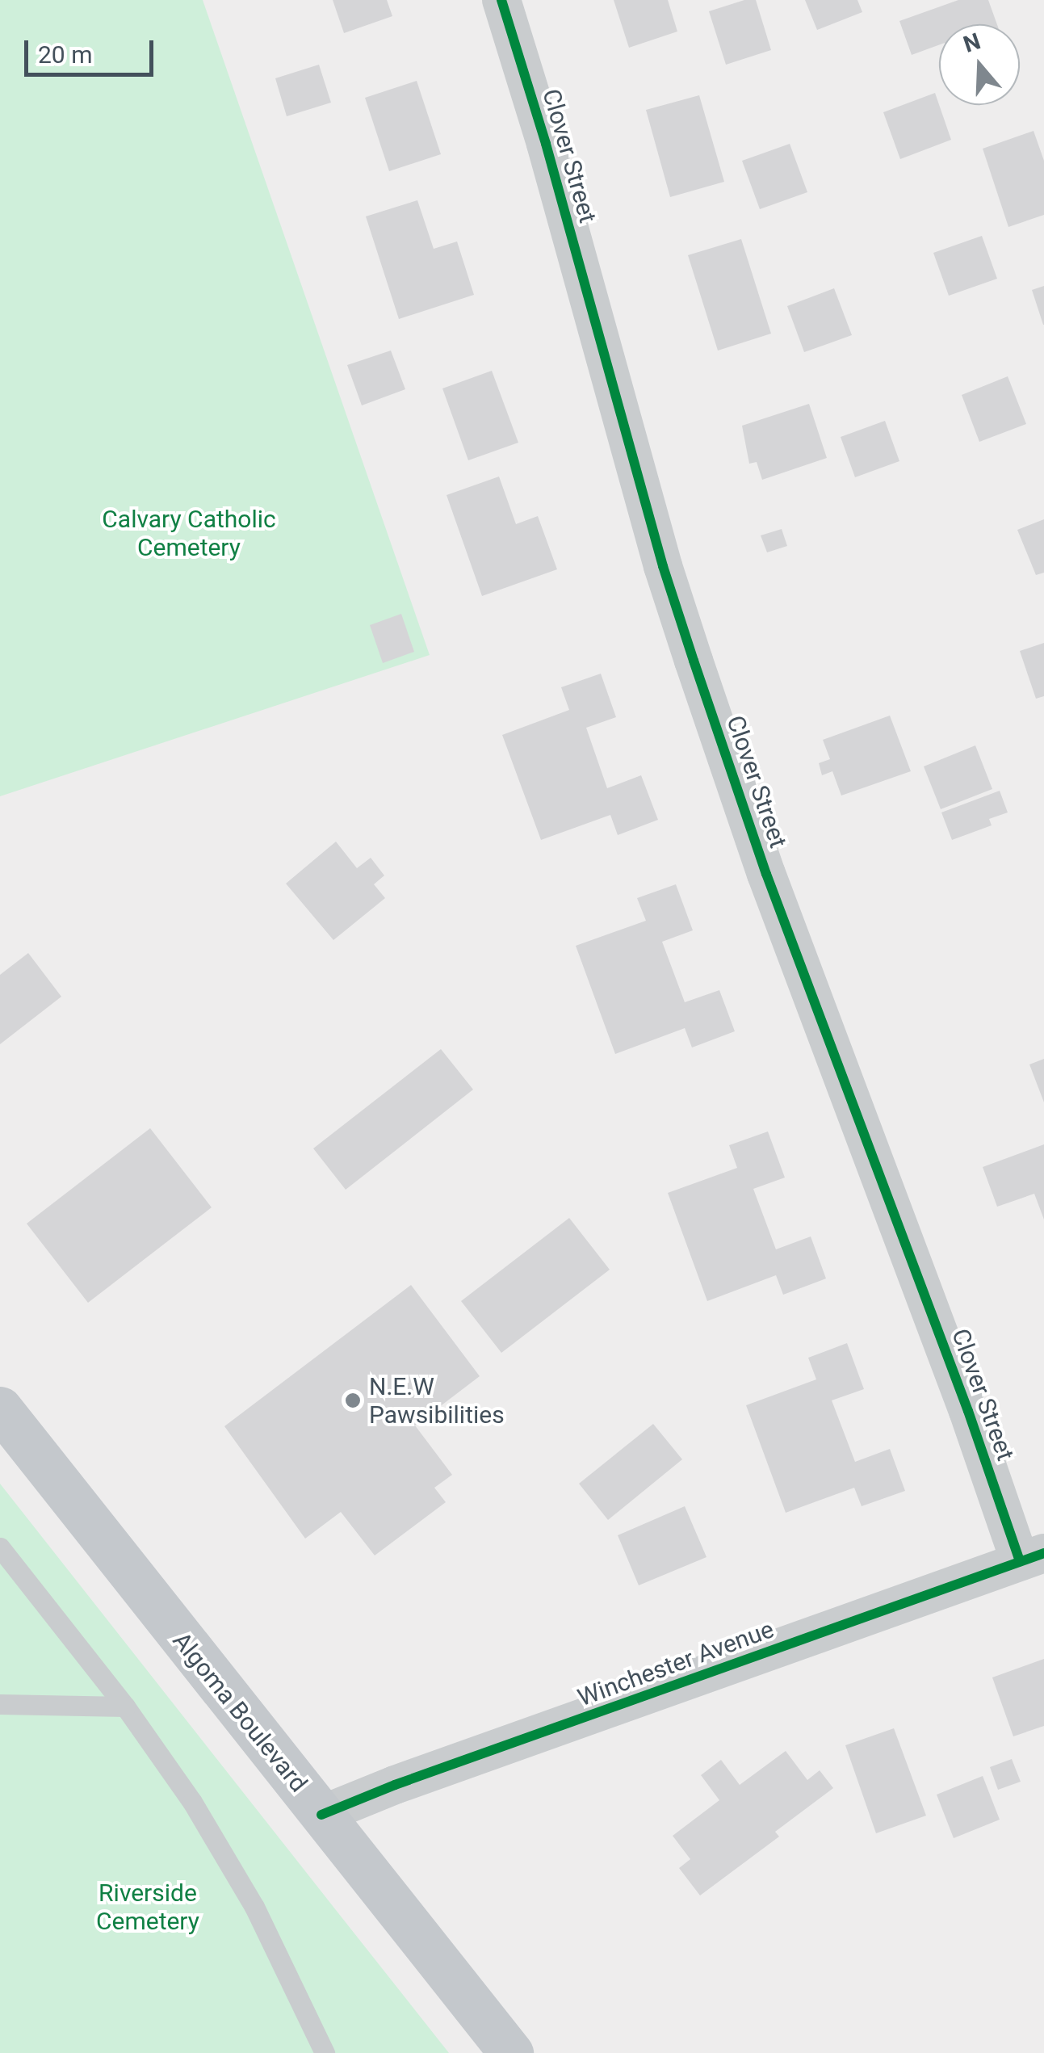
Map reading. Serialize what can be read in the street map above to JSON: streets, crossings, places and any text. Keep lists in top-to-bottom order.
{
  "streets": {
    "main road": ["Algoma Boulevard"],
    "street": ["Clover Street", "Winchester Avenue"]
  },
  "crossings": [
    ["Clover Street", "Winchester Avenue"],
    ["Winchester Avenue", "Algoma Boulevard"]
  ],
  "parks": ["Calvary Catholic Cemetery", "Riverside Cemetery"],
  "places": ["N.E.W Pawsibilities"],
  "scale_bar": "20 m",
  "north": "top"
}
